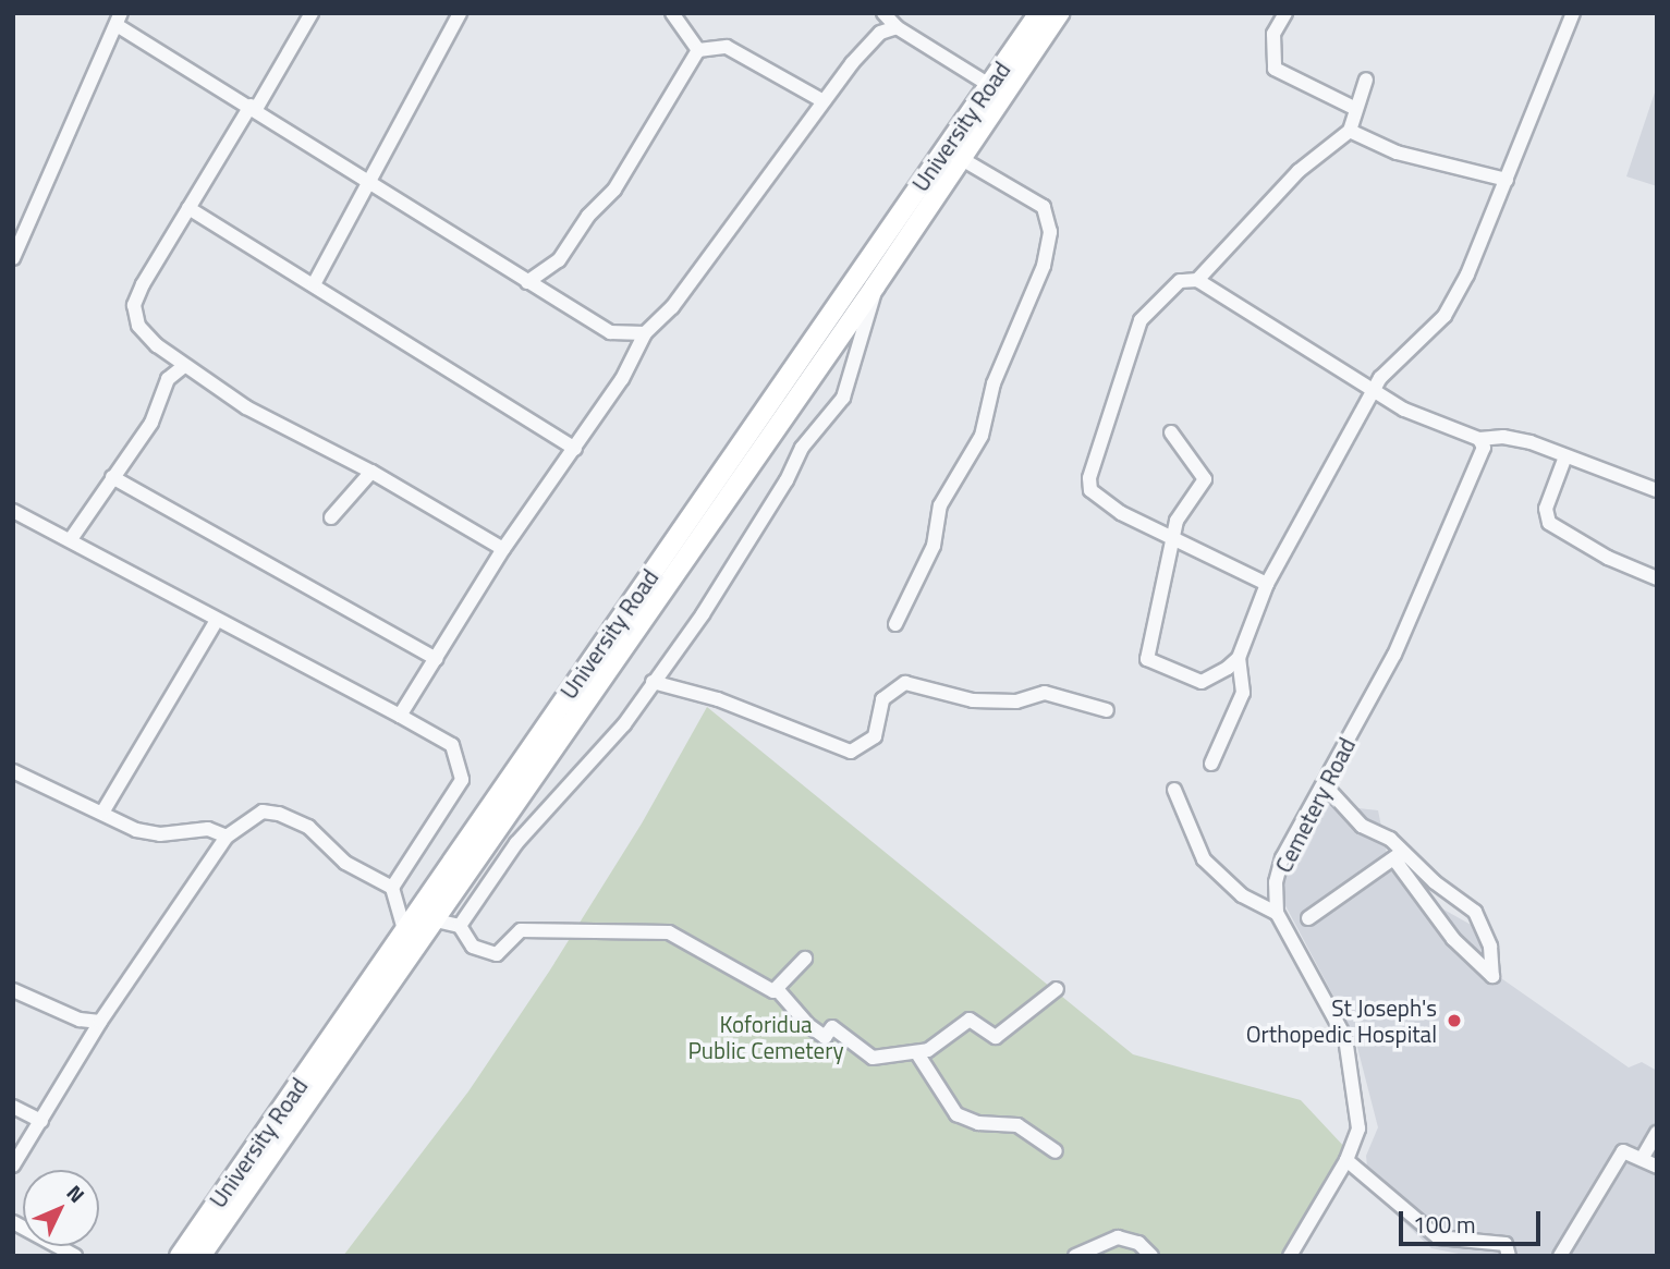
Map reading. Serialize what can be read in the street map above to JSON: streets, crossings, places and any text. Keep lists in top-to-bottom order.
{
  "streets": {
    "highway": ["University Road"],
    "street": ["Cemetery Road"]
  },
  "parks": ["Koforidua Public Cemetery"],
  "places": ["St Joseph's Orthopedic Hospital"],
  "scale_bar": "100 m",
  "north": "top right"
}
